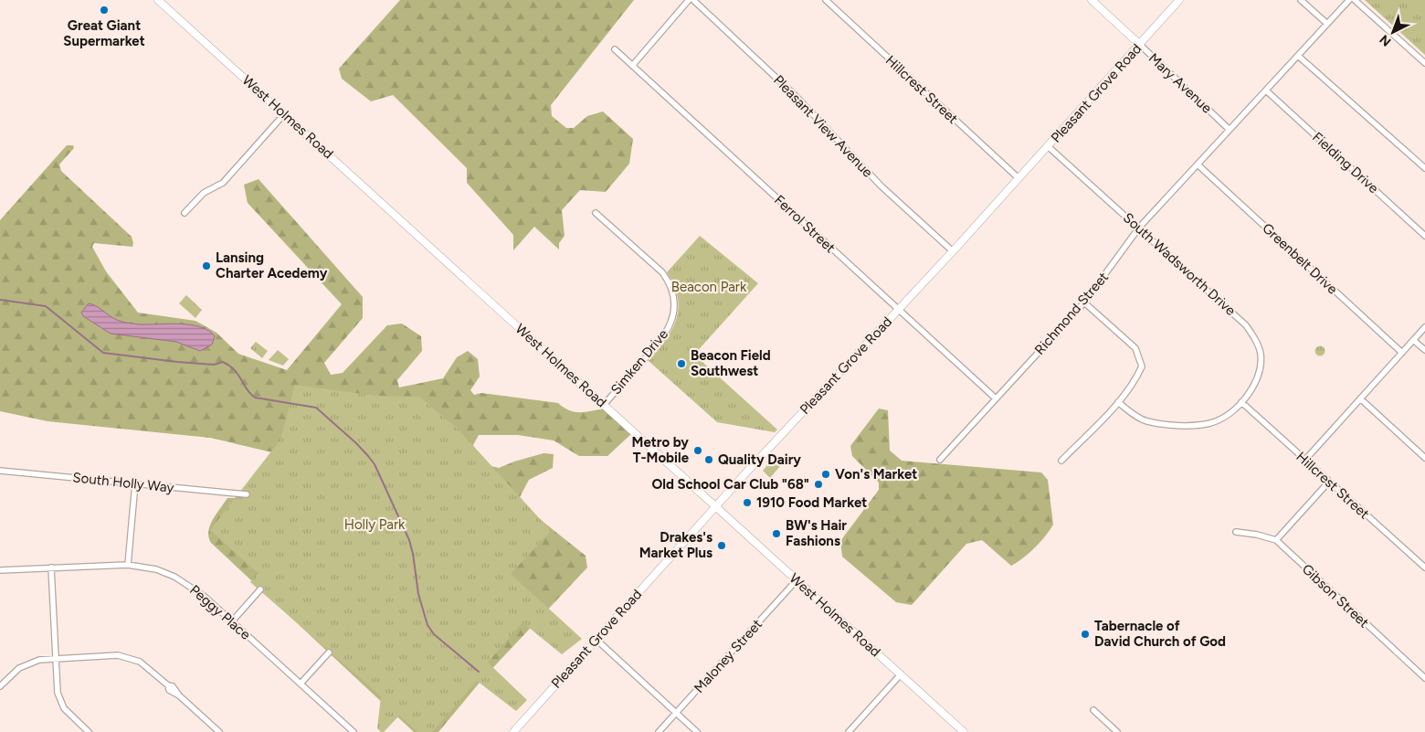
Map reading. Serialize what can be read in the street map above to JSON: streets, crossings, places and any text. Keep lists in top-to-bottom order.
{
  "streets": {
    "street": [
      "Mary Avenue",
      "Hillcrest Street",
      "Pleasant Grove Road",
      "West Holmes Road",
      "Pleasant View Avenue",
      "Fielding Drive",
      "Ferrol Street",
      "Greenbelt Drive",
      "South Wadsworth Drive",
      "Richmond Street",
      "Simken Drive",
      "South Holly Way",
      "Gibson Street",
      "Peggy Place",
      "Maloney Street"
    ]
  },
  "crossings": [
    ["Mary Avenue", "Pleasant Grove Road"],
    ["Mary Avenue", "Richmond Street"],
    ["Hillcrest Street", "Pleasant Grove Road"],
    ["Hillcrest Street", "South Wadsworth Drive"],
    ["Pleasant Grove Road", "West Holmes Road"],
    ["Pleasant Grove Road", "Pleasant View Avenue"],
    ["Pleasant Grove Road", "Ferrol Street"],
    ["Pleasant Grove Road", "South Wadsworth Drive"],
    ["West Holmes Road", "Simken Drive"],
    ["West Holmes Road", "Maloney Street"],
    ["Ferrol Street", "Richmond Street"],
    ["Greenbelt Drive", "Richmond Street"],
    ["South Wadsworth Drive", "Richmond Street"]
  ],
  "parks": ["Beacon Park", "Holly Park"],
  "places": [
    "Great Giant Supermarket",
    "Lansing Charter Acedemy",
    "Beacon Field Southwest",
    "Metro by T-Mobile",
    "Quality Dairy",
    "Von's Market",
    "Old School Car Club \"68\"",
    "1910 Food Market",
    "BW's Hair Fashions",
    "Drakes's Market Plus",
    "Tabernacle of David Church of God"
  ],
  "north": "bottom left"
}
